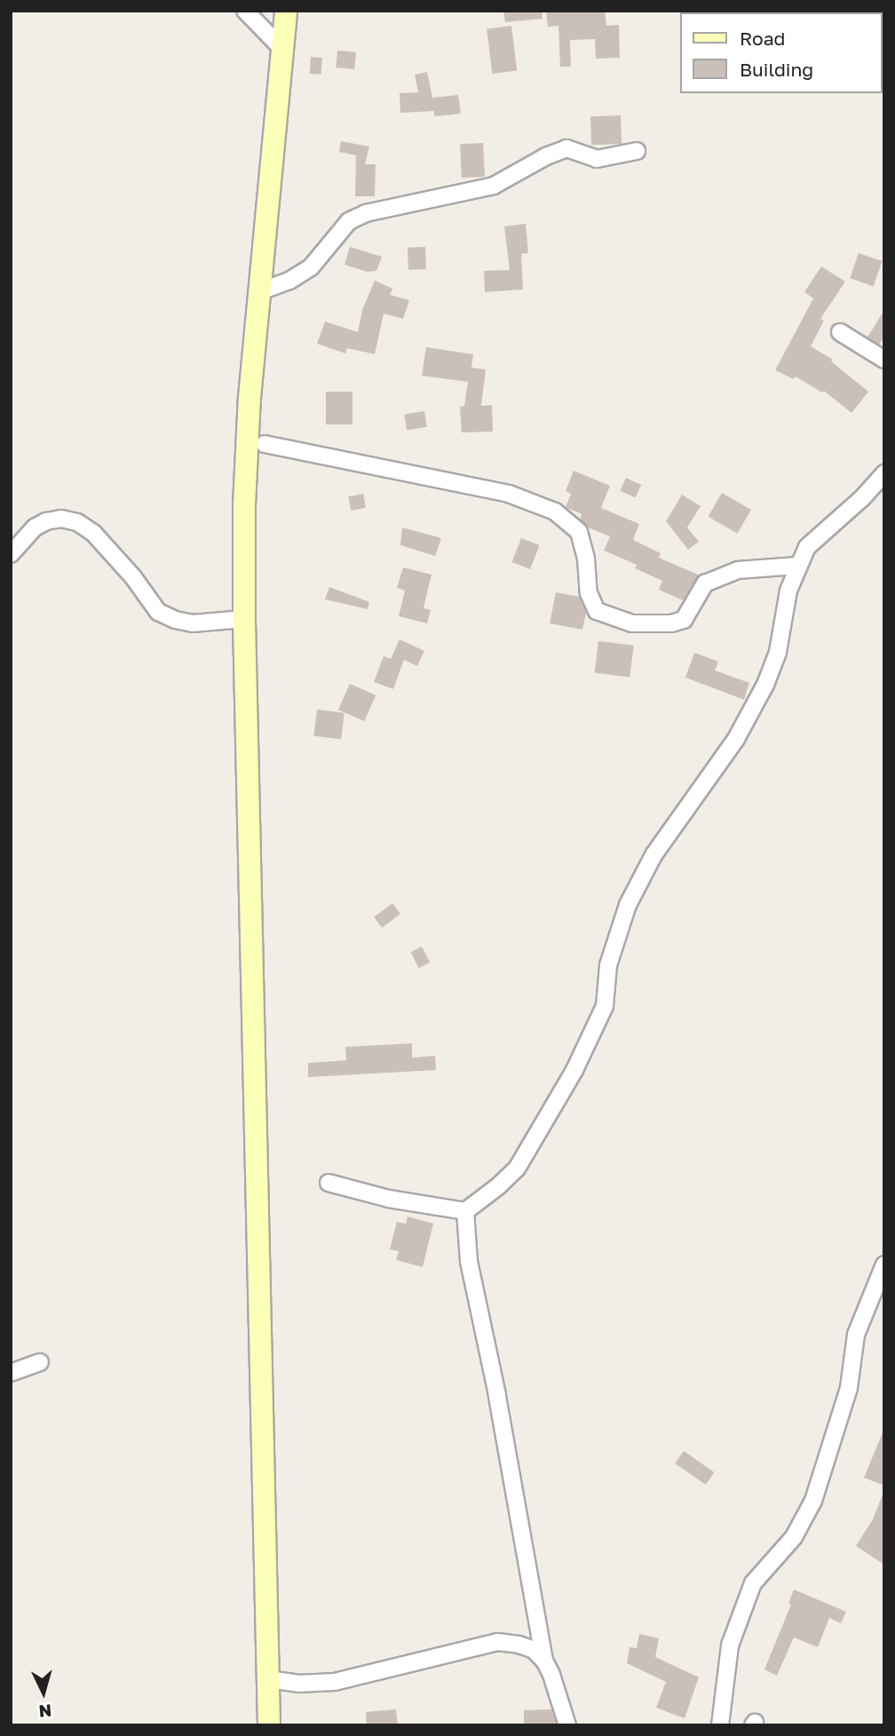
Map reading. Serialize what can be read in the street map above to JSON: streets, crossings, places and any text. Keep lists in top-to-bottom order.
{
  "legend": ["Road", "Building"],
  "north": "bottom"
}
